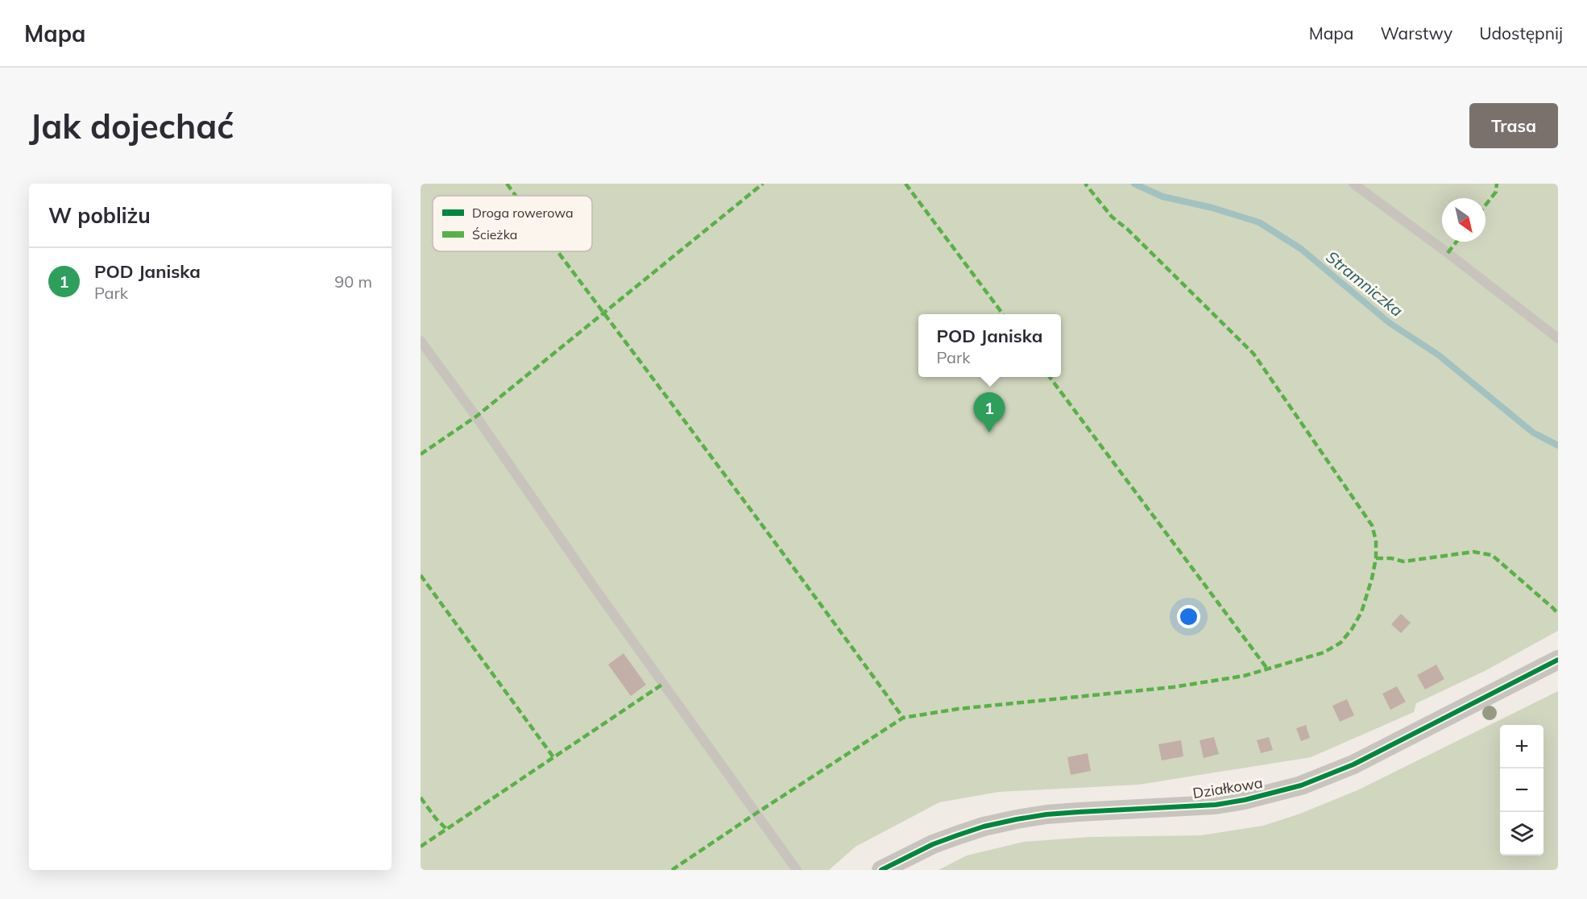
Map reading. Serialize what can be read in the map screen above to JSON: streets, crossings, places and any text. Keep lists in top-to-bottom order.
{
  "streets": {
    "street": ["Działkowa"]
  },
  "water": ["Stramniczka"],
  "legend": ["Droga rowerowa", "Ścieżka"],
  "north": "bottom right",
  "page": {
    "header": "Mapa",
    "nav": ["Mapa", "Warstwy", "Udostępnij"],
    "buttons": "Trasa",
    "title": "Jak dojechać",
    "heading": "W pobliżu",
    "list": [
      {
        "mark": "1",
        "name": "POD Janiska",
        "note": "Park",
        "value": "90 m"
      }
    ],
    "popup": ["POD Janiska", "Park"],
    "pins": "1",
    "map_buttons": ["+", "−"]
  }
}
